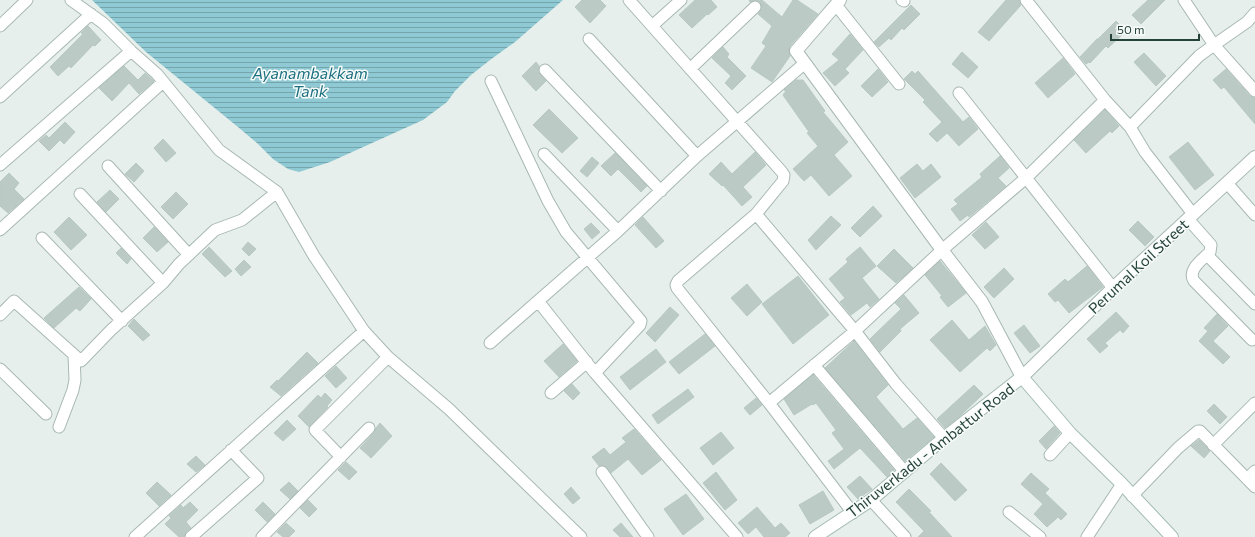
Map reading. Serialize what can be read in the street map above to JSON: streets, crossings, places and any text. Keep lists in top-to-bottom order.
{
  "streets": {
    "street": ["Perumal Koil Street", "Thiruverkadu - Ambattur Road"]
  },
  "crossings": [
    ["Perumal Koil Street", "Thiruverkadu - Ambattur Road"]
  ],
  "water": ["Ayanambakkam Tank"],
  "scale_bar": "50 m"
}
